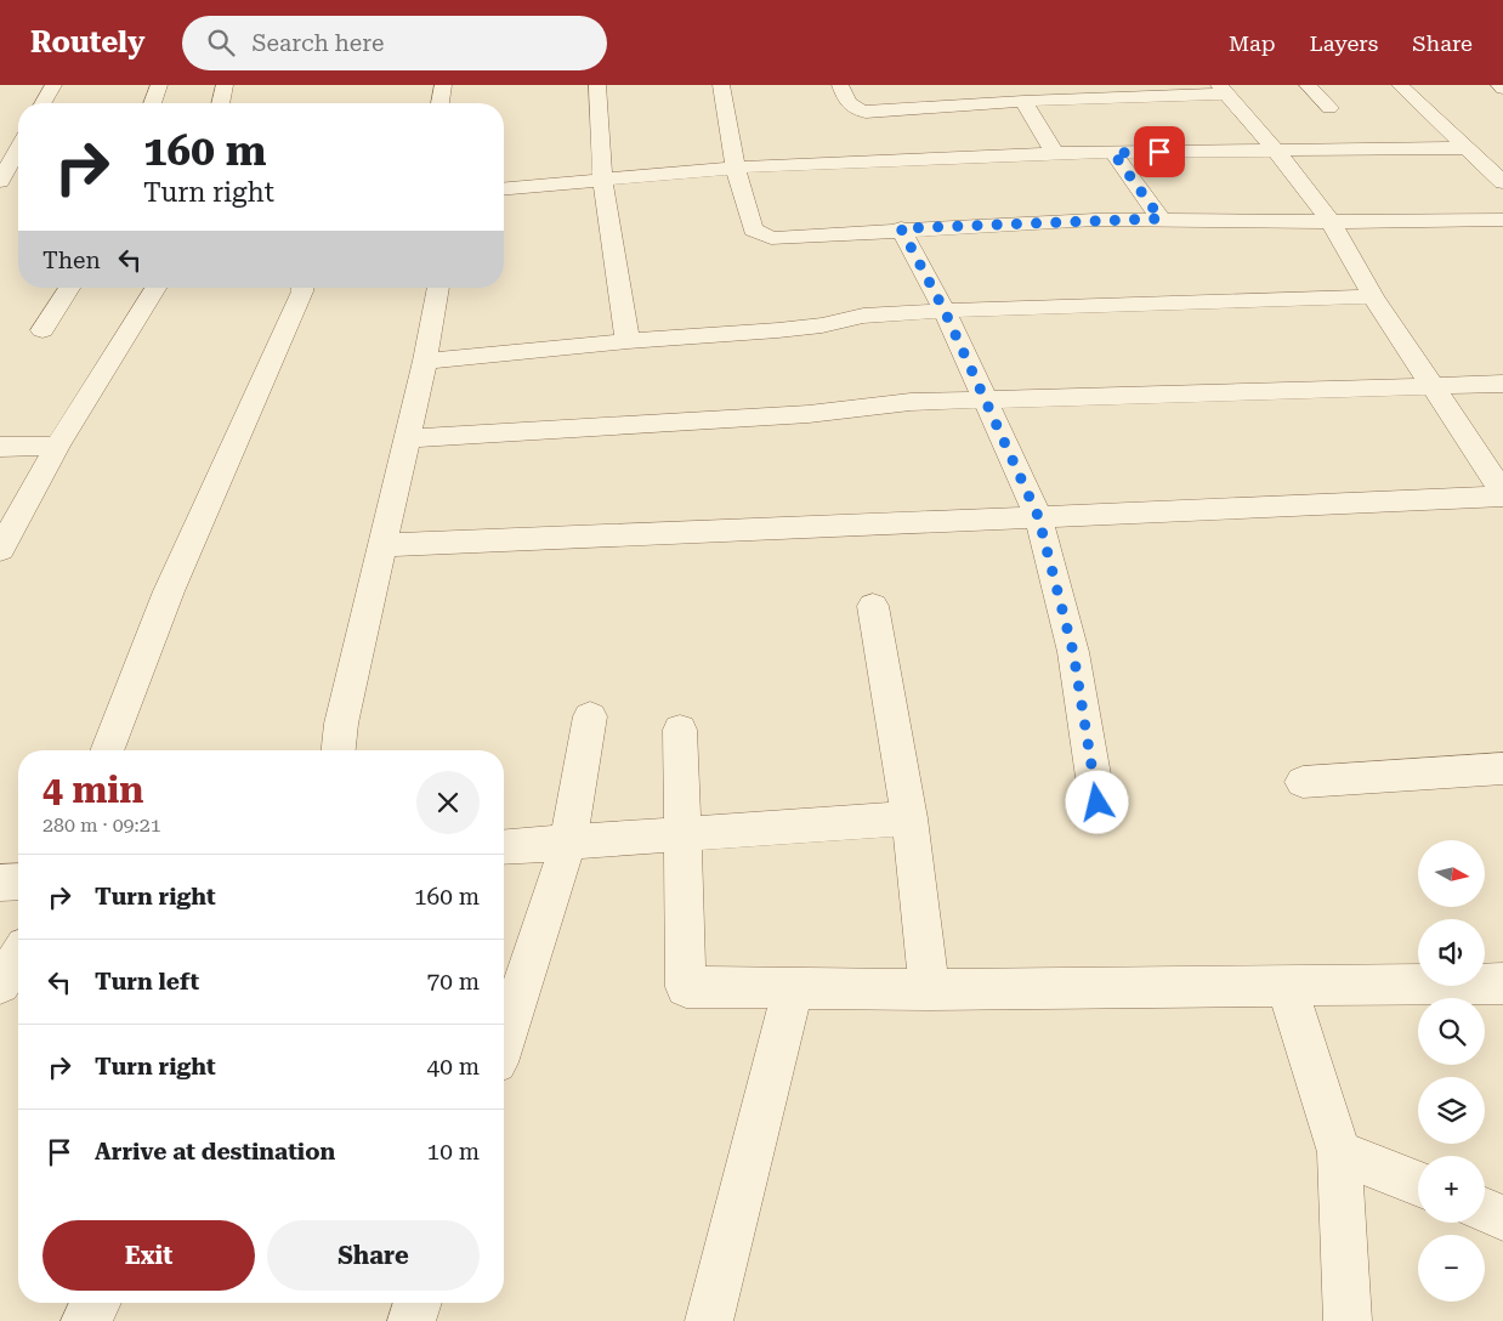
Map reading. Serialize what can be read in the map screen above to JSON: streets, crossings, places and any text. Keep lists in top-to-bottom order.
{
  "north": "right",
  "page": {
    "header": "Routely",
    "search": "Search here",
    "nav": ["Map", "Layers", "Share"],
    "turn": ["160 m", "Turn right"],
    "then": "Then",
    "heading": ["4 min", "280 m · 09:21"],
    "map_buttons": ["+", "−"],
    "list": [
      {
        "name": "Turn right",
        "value": "160 m"
      },
      {
        "name": "Turn left",
        "value": "70 m"
      },
      {
        "name": "Turn right",
        "value": "40 m"
      },
      {
        "name": "Arrive at destination",
        "value": "10 m"
      }
    ],
    "buttons": ["Exit", "Share"]
  }
}
